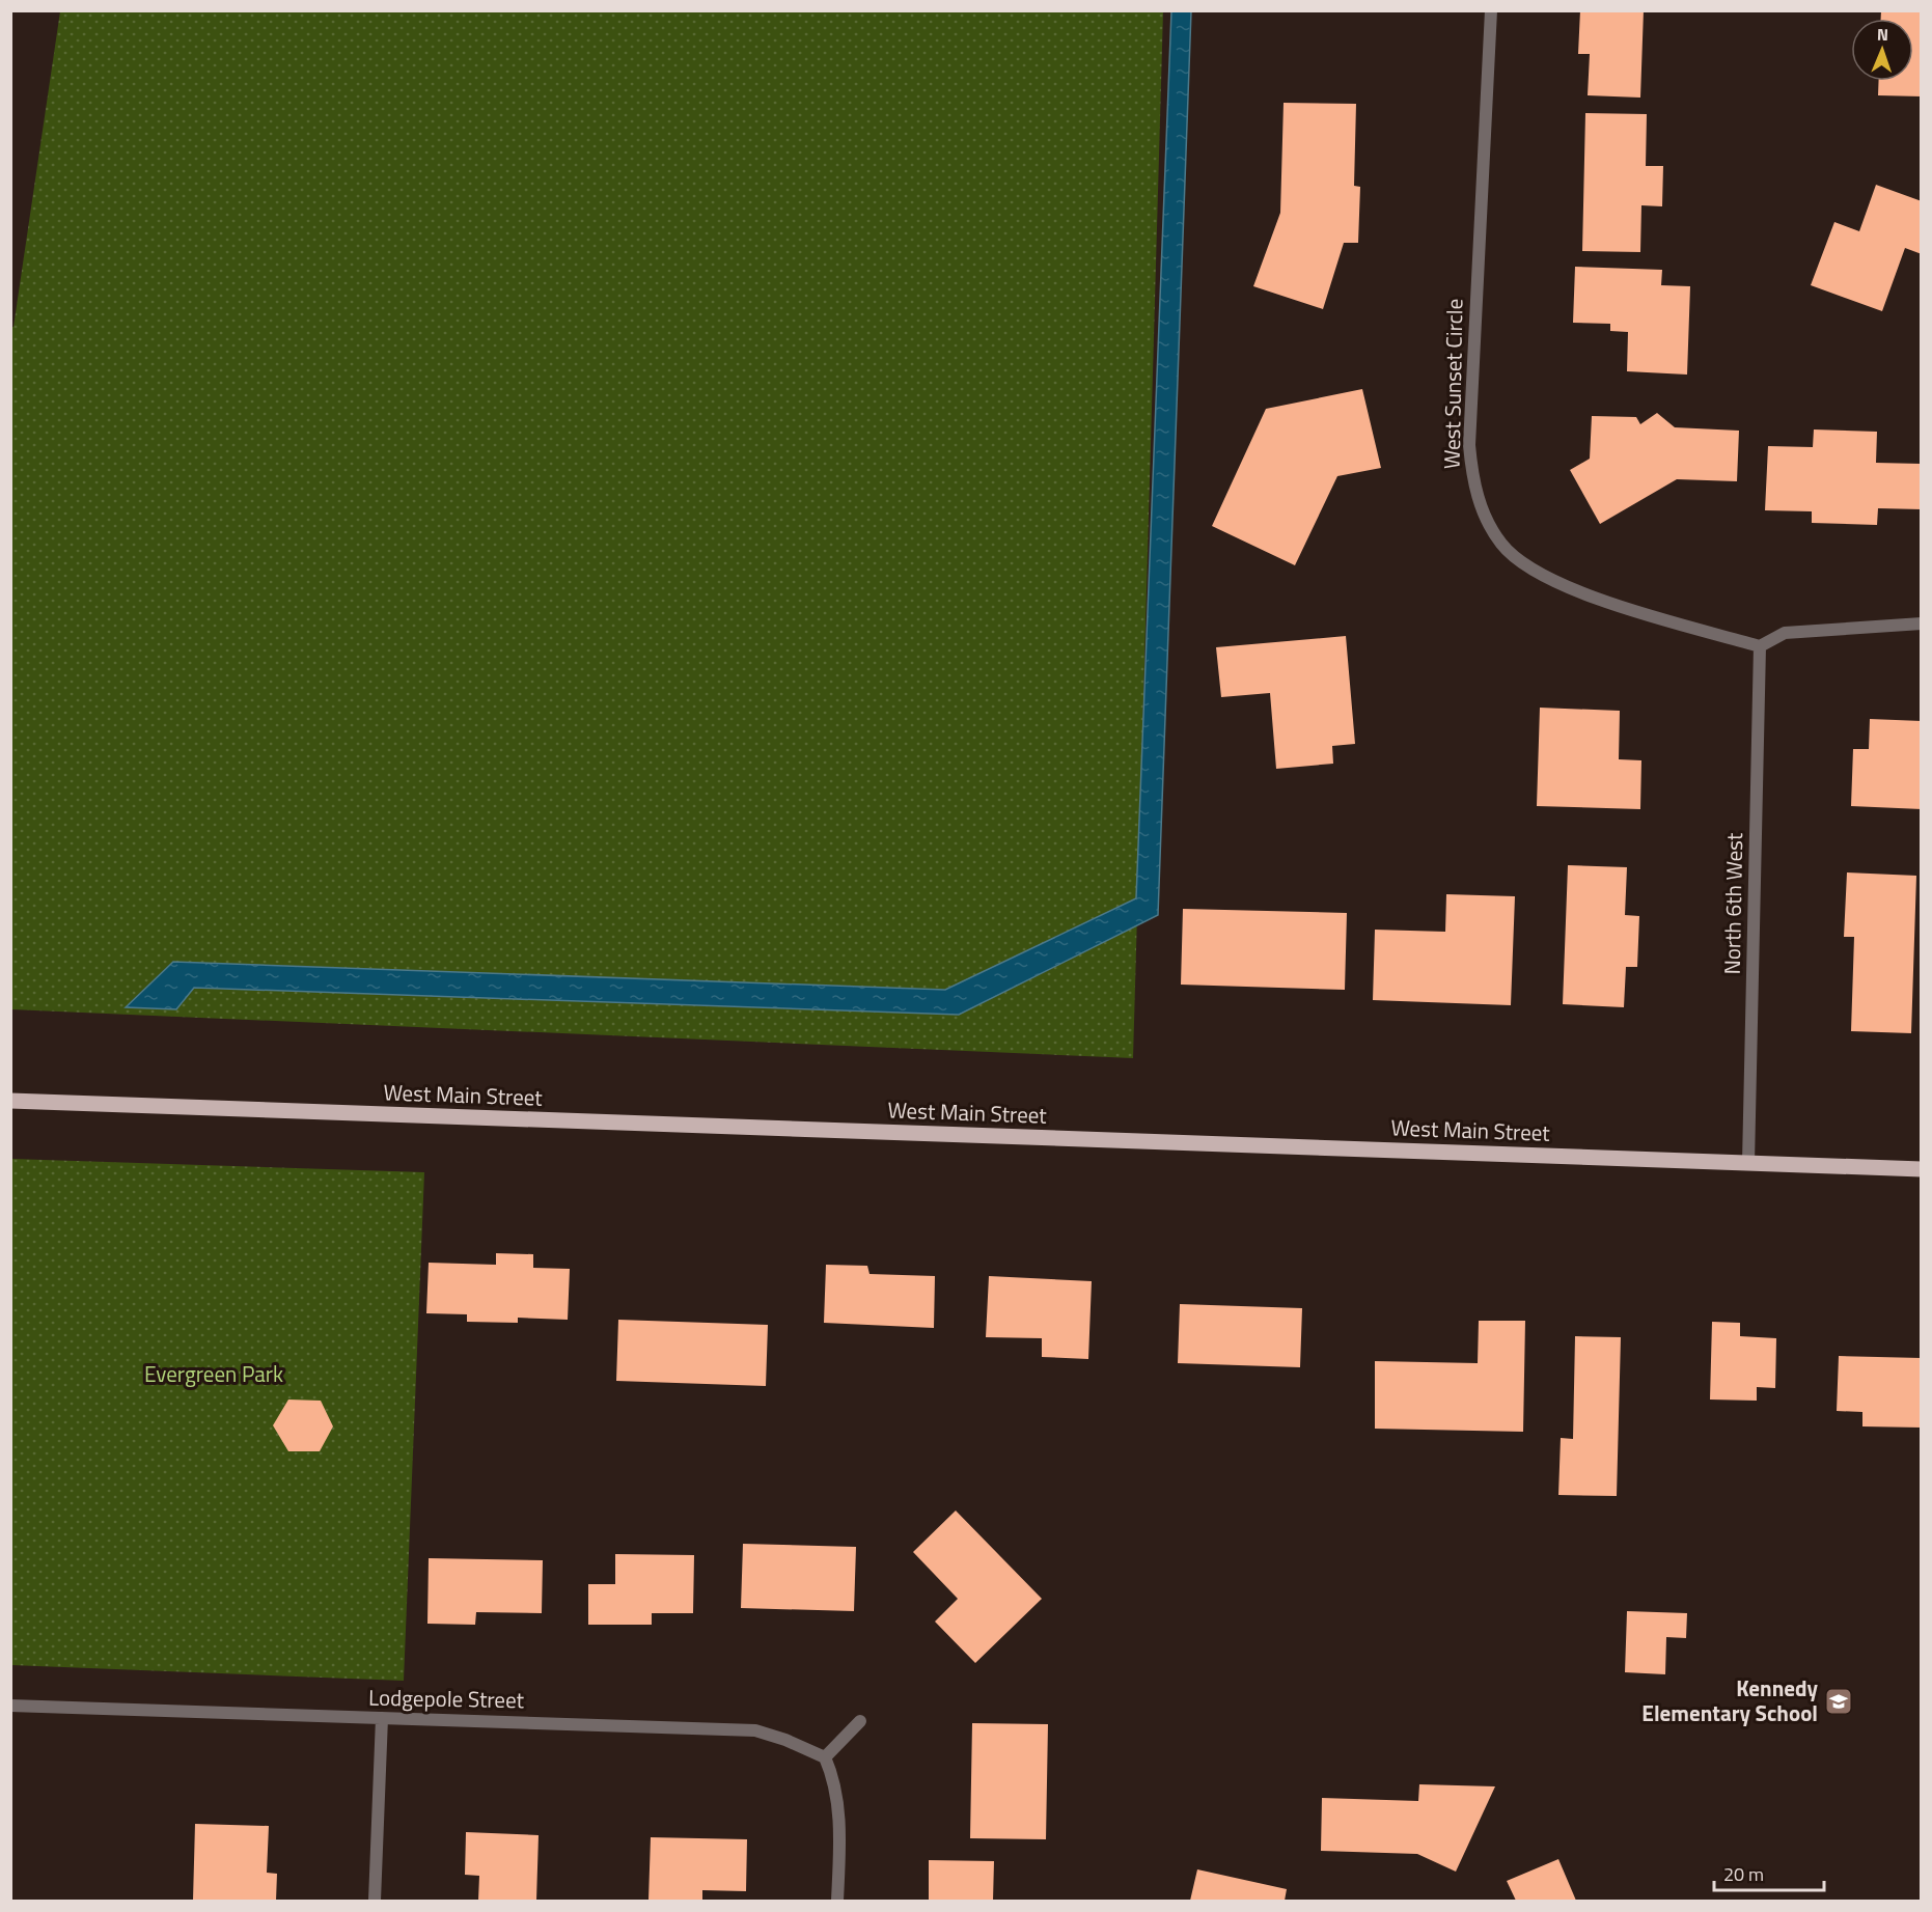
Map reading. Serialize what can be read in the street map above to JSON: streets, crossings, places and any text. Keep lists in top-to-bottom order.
{
  "streets": {
    "main road": ["West Main Street"],
    "street": ["West Sunset Circle", "North 6th West", "Lodgepole Street"]
  },
  "crossings": [
    ["West Sunset Circle", "North 6th West"],
    ["North 6th West", "West Main Street"]
  ],
  "parks": ["Evergreen Park"],
  "places": {
    "school or university": ["Kennedy Elementary School"]
  },
  "scale_bar": "20 m",
  "north": "top"
}
